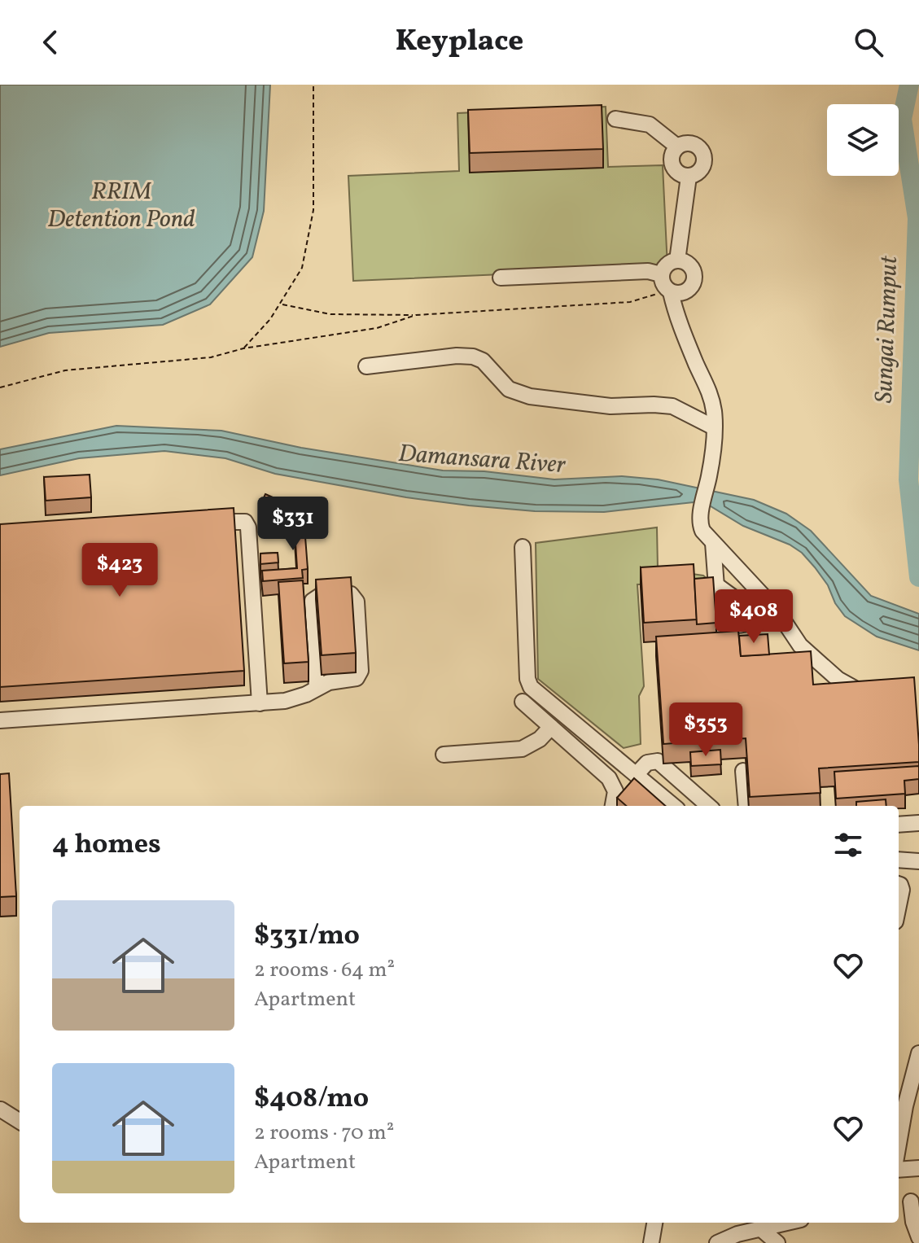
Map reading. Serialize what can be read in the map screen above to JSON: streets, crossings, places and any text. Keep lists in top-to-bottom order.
{
  "water": ["RRIM Detention Pond", "Sungai Rumput", "Damansara River"],
  "page": {
    "header": "Keyplace",
    "price": [
      "$331",
      "$423",
      "$408",
      "$353"
    ],
    "heading": "4 homes",
    "list": [
      {
        "name": "$331/mo",
        "note": "2 rooms · 64 m² · Apartment"
      },
      {
        "name": "$408/mo",
        "note": "2 rooms · 70 m² · Apartment"
      }
    ]
  }
}
